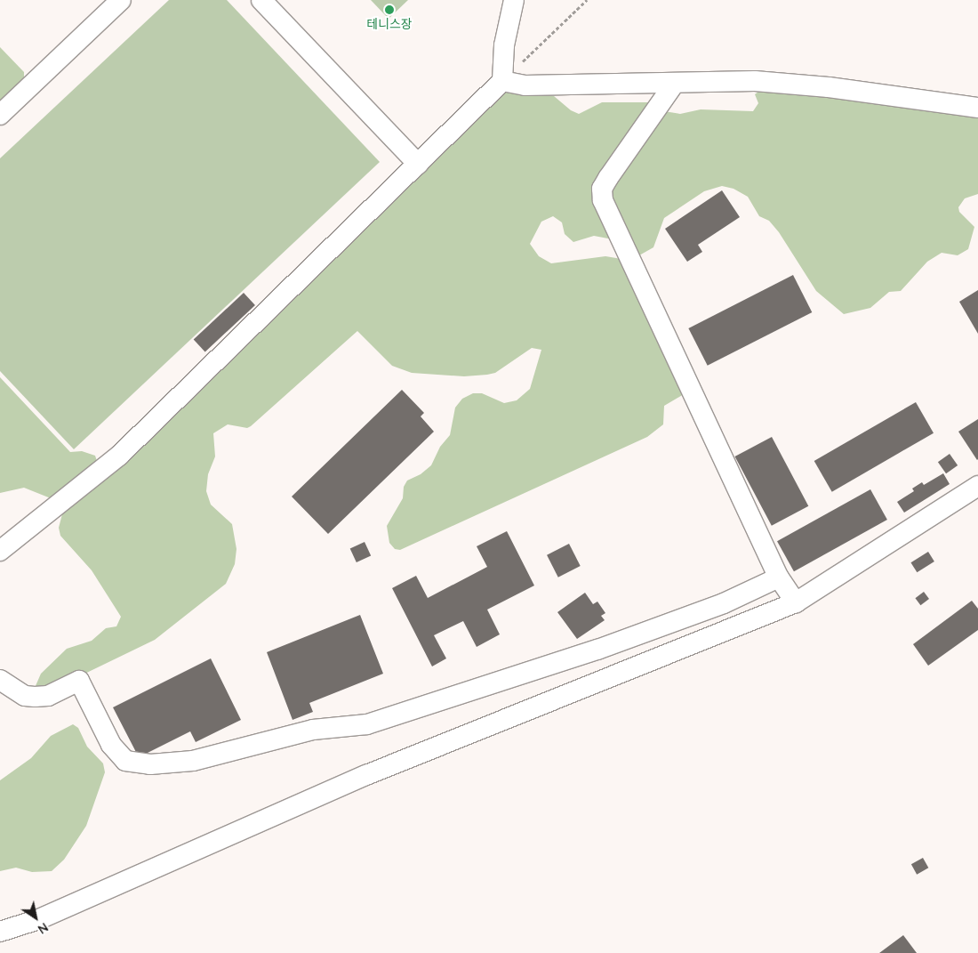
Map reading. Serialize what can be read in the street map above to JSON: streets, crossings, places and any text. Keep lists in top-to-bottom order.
{
  "places": ["테니스장"],
  "north": "bottom right"
}
